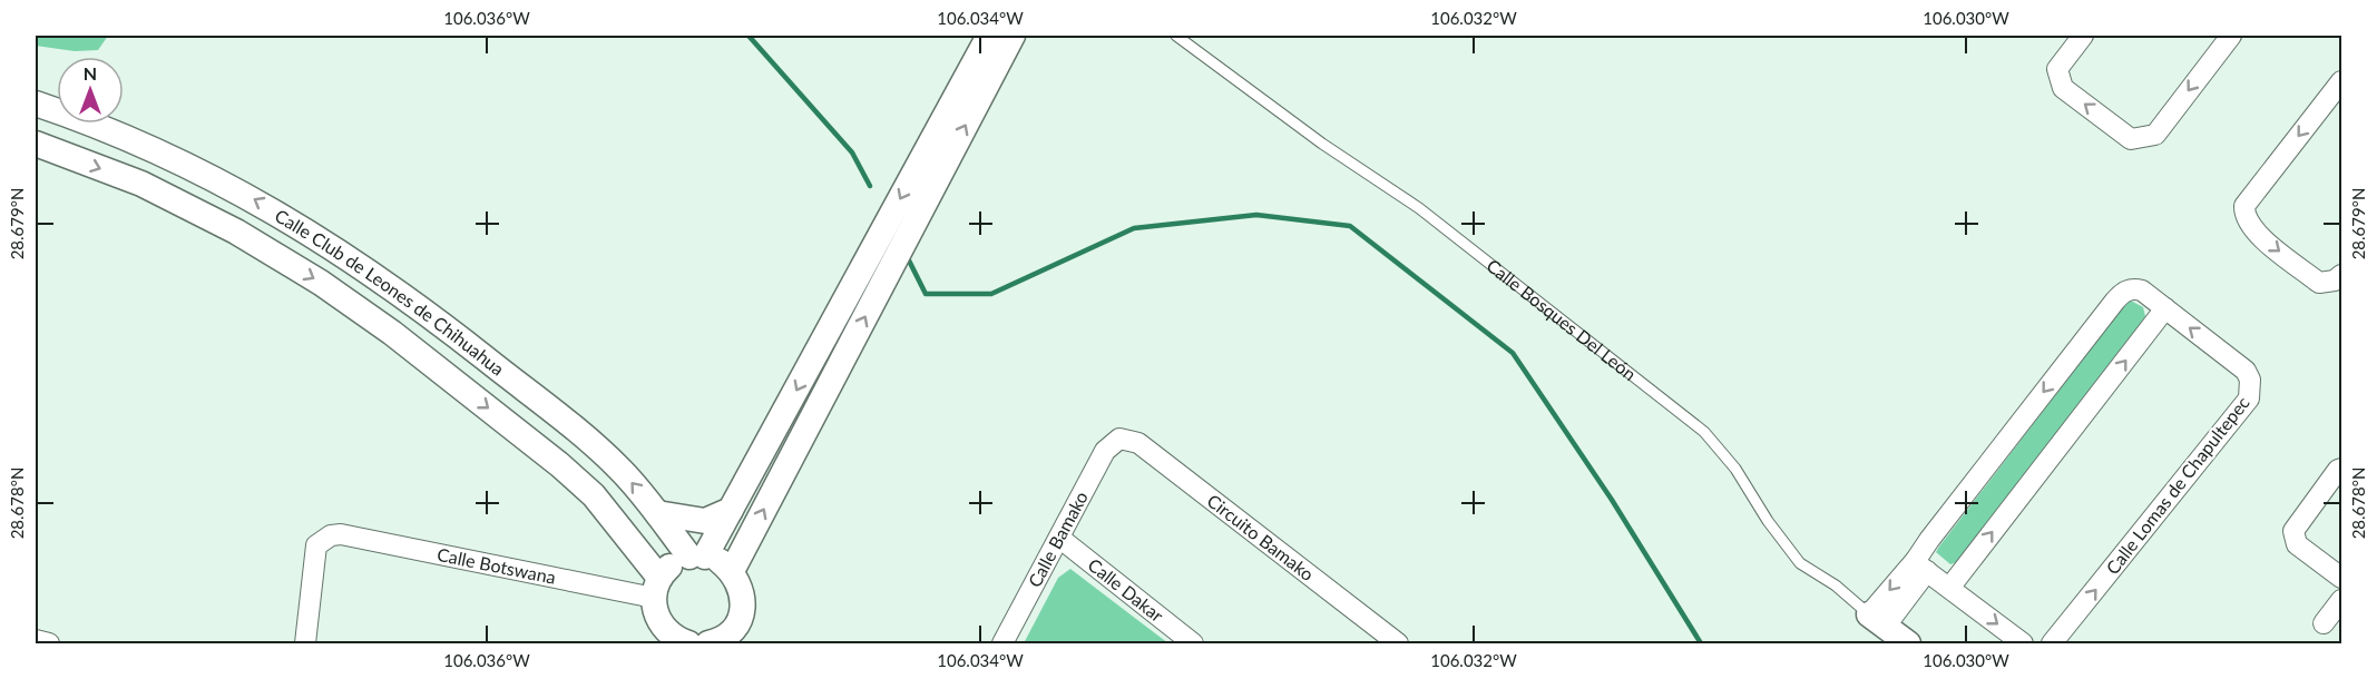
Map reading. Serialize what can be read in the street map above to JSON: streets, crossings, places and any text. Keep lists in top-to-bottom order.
{
  "streets": {
    "street": [
      "Calle Club de Leones de Chihuahua",
      "Calle Bosques Del León",
      "Calle Lomas de Chapultepec",
      "Circuito Bamako",
      "Calle Bamako",
      "Calle Botswana",
      "Calle Dakar"
    ]
  },
  "crossings": [
    ["Calle Club de Leones de Chihuahua", "Calle Botswana"],
    ["Calle Bosques Del León", "Calle Lomas de Chapultepec"],
    ["Circuito Bamako", "Calle Bamako"],
    ["Calle Bamako", "Calle Dakar"]
  ],
  "north": "top",
  "coordinates": [
    "106.036°W",
    "106.034°W",
    "106.032°W",
    "106.030°W",
    "28.679°N",
    "28.678°N"
  ]
}
